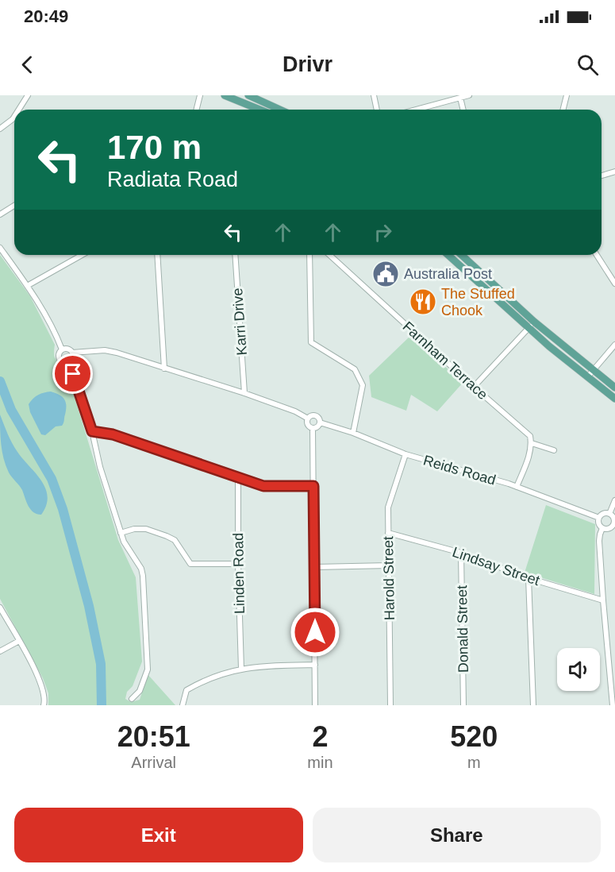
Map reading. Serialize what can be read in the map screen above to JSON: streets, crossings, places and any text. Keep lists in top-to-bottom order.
{
  "streets": {
    "street": [
      "Karri Drive",
      "Farnham Terrace",
      "Reids Road",
      "Lindsay Street",
      "Linden Road",
      "Harold Street",
      "Donald Street"
    ]
  },
  "crossings": [
    ["Reids Road", "Harold Street"],
    ["Lindsay Street", "Harold Street"],
    ["Lindsay Street", "Donald Street"]
  ],
  "places": {
    "public building": ["Australia Post"],
    "restaurant": ["The Stuffed Chook"]
  },
  "page": {
    "status": "20:49",
    "header": "Drivr",
    "turn": ["170 m", "Radiata Road"],
    "eta": [
      "20:51",
      "Arrival",
      "2",
      "min",
      "520",
      "m"
    ],
    "buttons": ["Exit", "Share"]
  }
}
